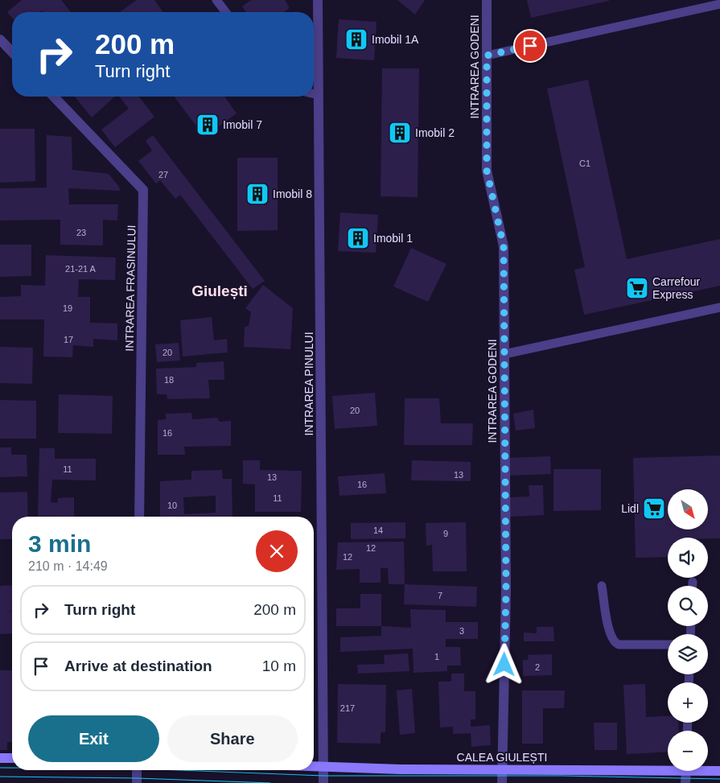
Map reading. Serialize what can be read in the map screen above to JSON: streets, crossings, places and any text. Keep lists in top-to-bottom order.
{
  "streets": {
    "main road": ["CALEA GIULEȘTI"],
    "street": ["INTRAREA GODENI", "INTRAREA FRASINULUI", "INTRAREA PINULUI"]
  },
  "crossings": [
    ["INTRAREA GODENI", "CALEA GIULEȘTI"],
    ["INTRAREA PINULUI", "CALEA GIULEȘTI"]
  ],
  "districts": ["Giulești"],
  "places": {
    "building": [
      "Imobil 1A",
      "Imobil 7",
      "Imobil 2",
      "Imobil 8",
      "Imobil 1"
    ],
    "supermarket": ["Carrefour Express", "Lidl"]
  },
  "house_numbers": [
    "C1",
    "27",
    "23",
    "21-21 A",
    "19",
    "17",
    "20",
    "18",
    "20",
    "16",
    "11",
    "13",
    "13",
    "16",
    "11",
    "10",
    "14",
    "9",
    "12",
    "12",
    "7",
    "3",
    "1",
    "2",
    "217"
  ],
  "north": "bottom right",
  "page": {
    "turn": ["200 m", "Turn right"],
    "map_buttons": ["+", "−"],
    "heading": ["3 min", "210 m · 14:49"],
    "list": [
      {
        "name": "Turn right",
        "value": "200 m"
      },
      {
        "name": "Arrive at destination",
        "value": "10 m"
      }
    ],
    "buttons": ["Exit", "Share"]
  }
}
